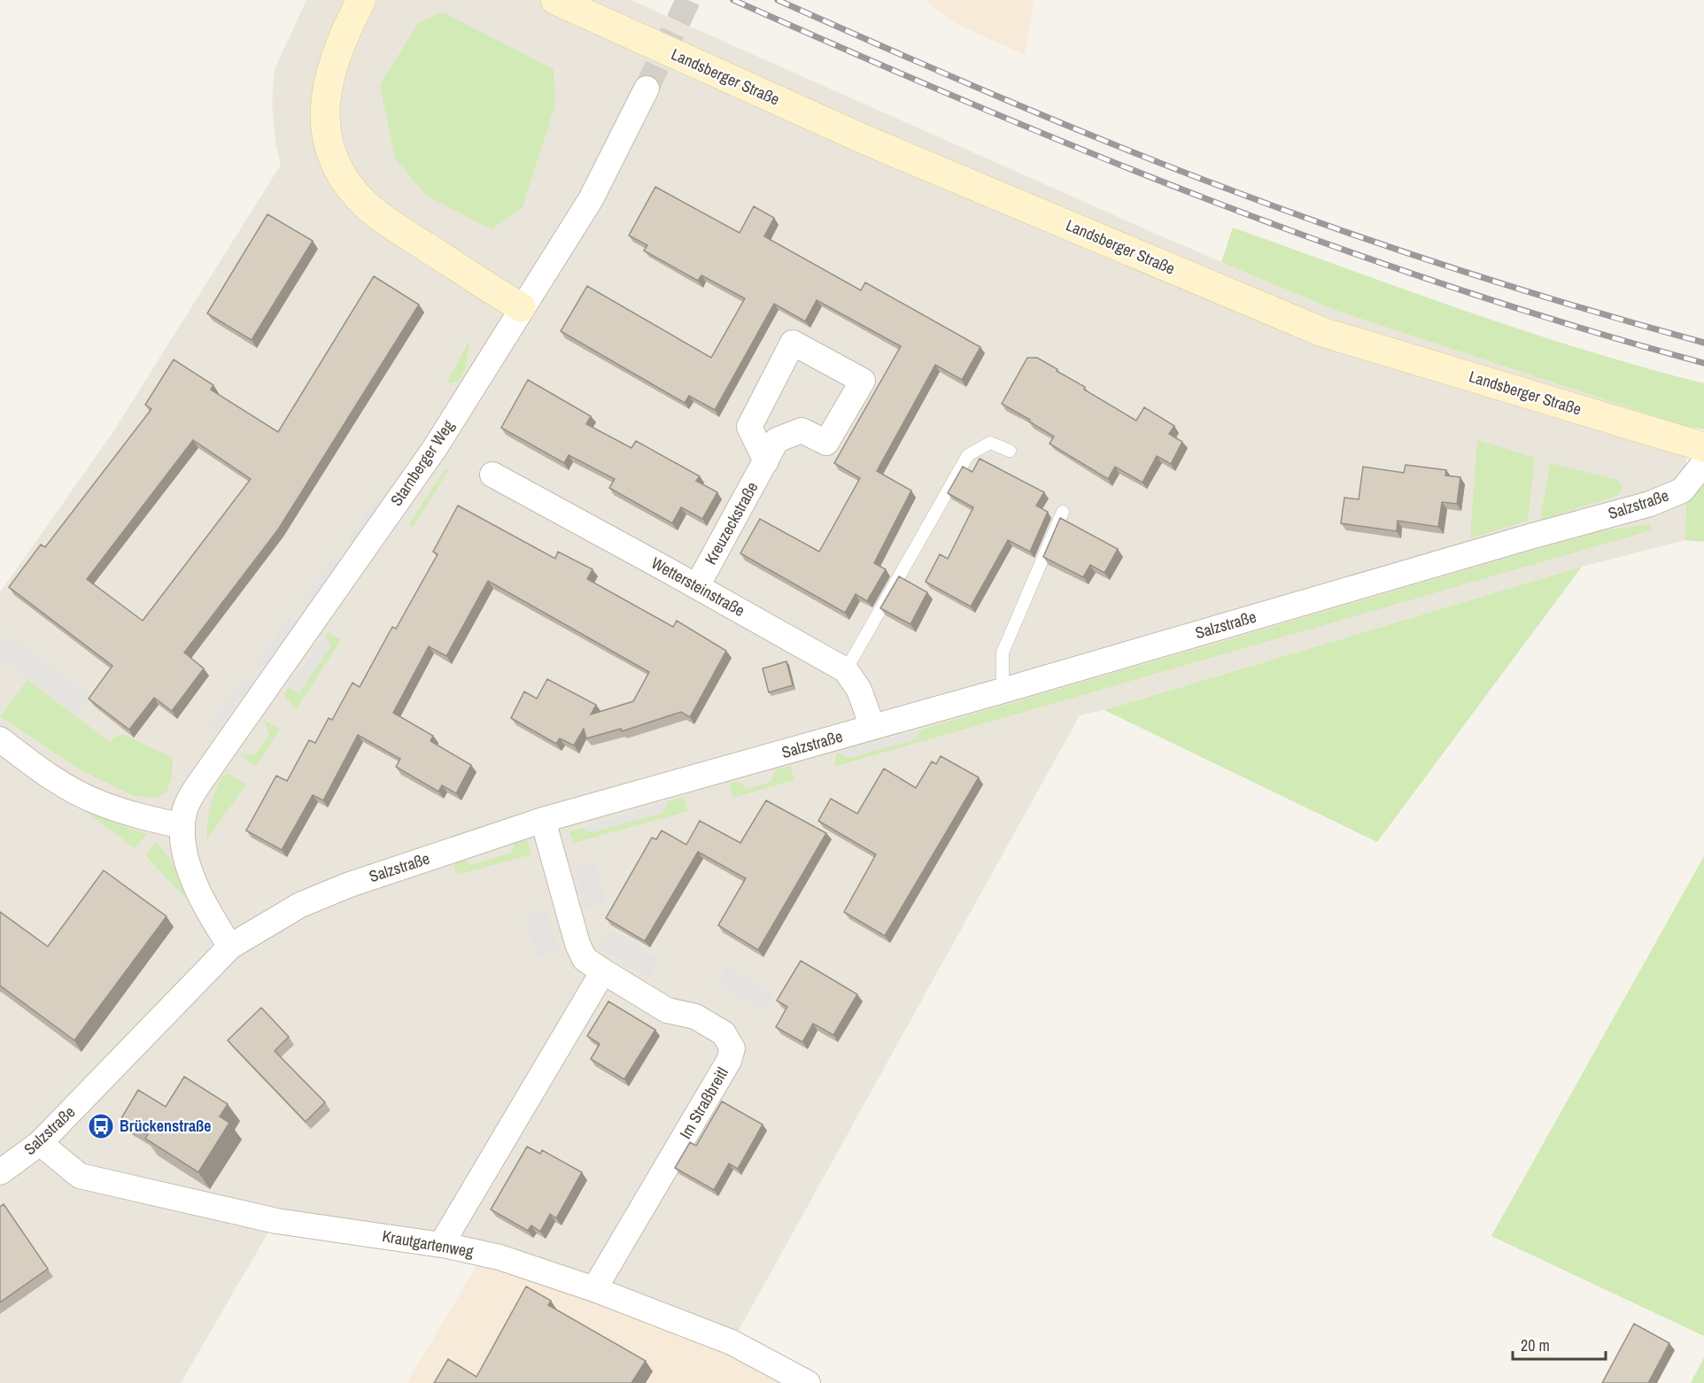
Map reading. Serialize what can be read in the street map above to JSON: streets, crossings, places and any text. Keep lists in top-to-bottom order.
{
  "streets": {
    "main road": ["Landsberger Straße"],
    "street": [
      "Starnberger Weg",
      "Salzstraße",
      "Kreuzeckstraße",
      "Wettersteinstraße",
      "Im Straßbreitl",
      "Krautgartenweg"
    ]
  },
  "crossings": [
    ["Salzstraße", "Wettersteinstraße"],
    ["Salzstraße", "Im Straßbreitl"],
    ["Salzstraße", "Krautgartenweg"],
    ["Kreuzeckstraße", "Wettersteinstraße"],
    ["Im Straßbreitl", "Krautgartenweg"]
  ],
  "places": {
    "bus stop": ["Brückenstraße"]
  },
  "scale_bar": "20 m"
}
